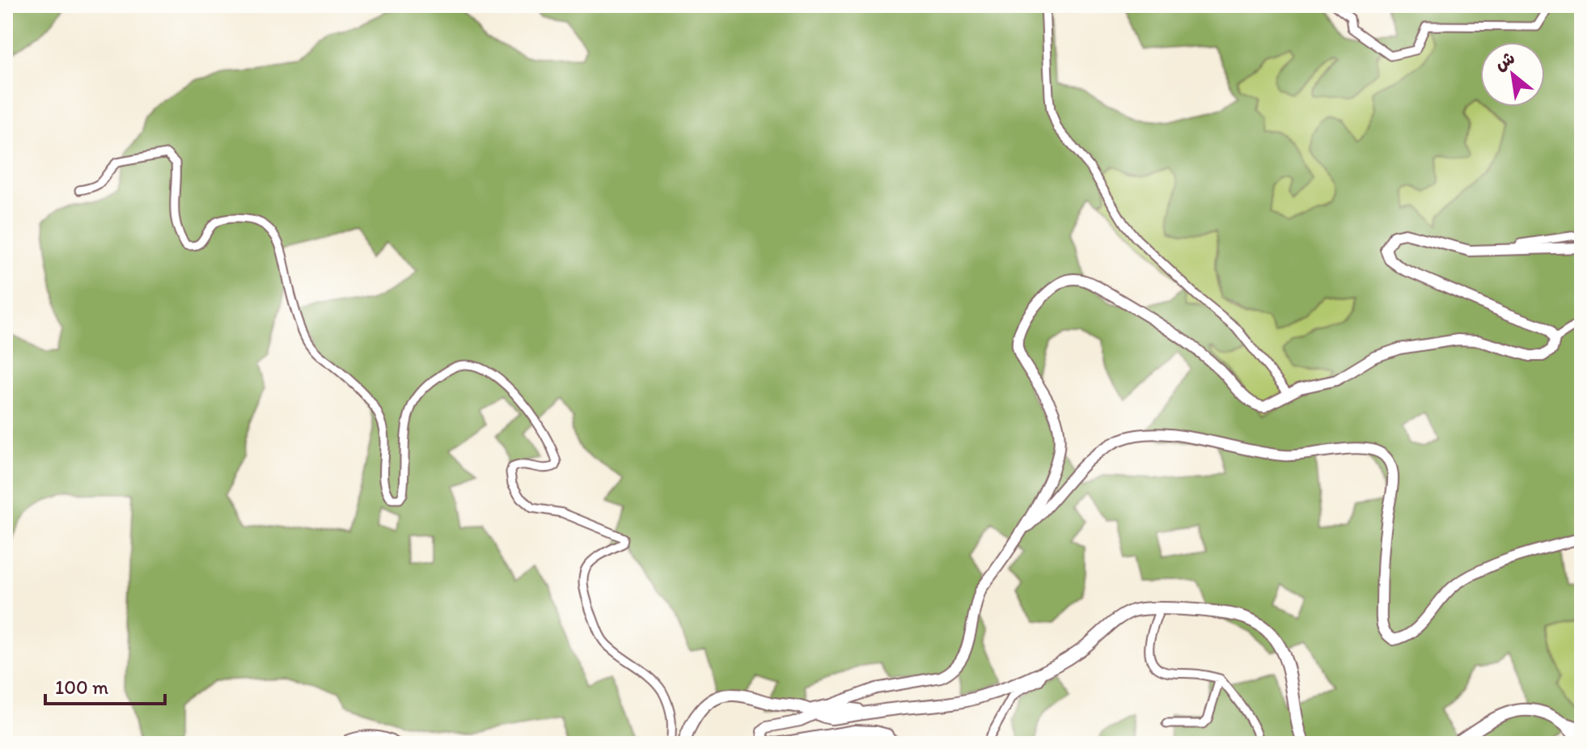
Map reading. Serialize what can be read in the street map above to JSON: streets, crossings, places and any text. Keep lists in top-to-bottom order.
{
  "scale_bar": "100 m",
  "north": "top left"
}
